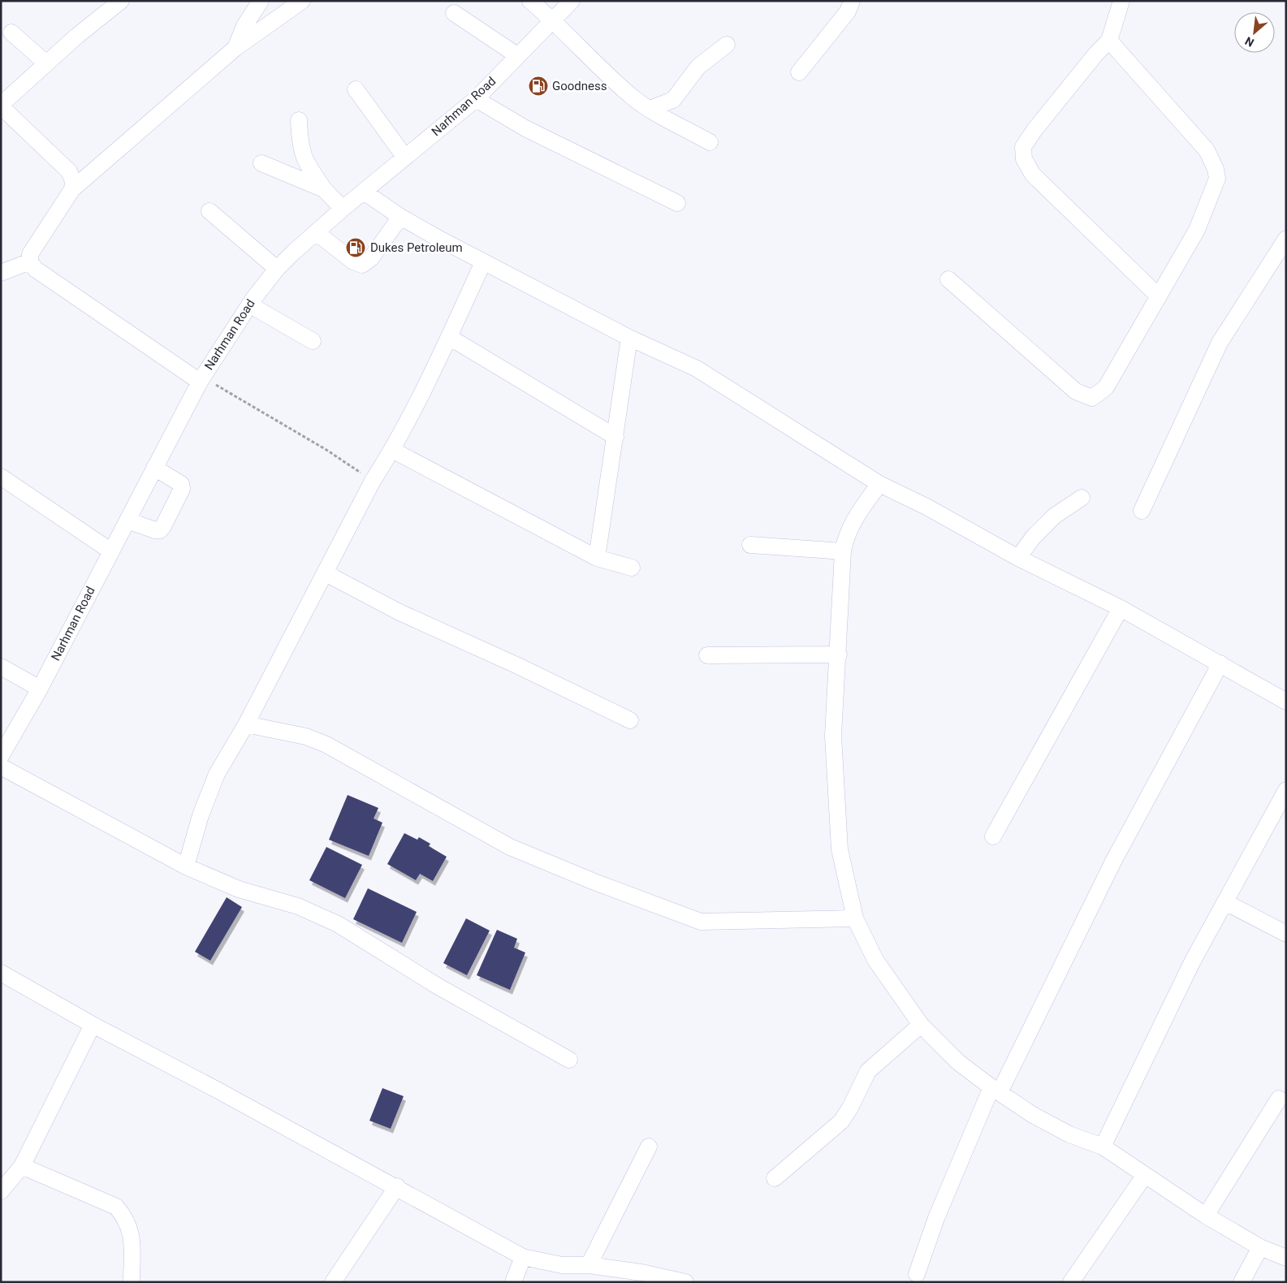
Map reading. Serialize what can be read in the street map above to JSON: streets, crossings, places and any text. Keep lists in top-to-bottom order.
{
  "streets": {
    "street": ["Narhman Road"]
  },
  "places": {
    "fuel station": ["Goodness", "Dukes Petroleum"]
  },
  "north": "bottom left"
}
